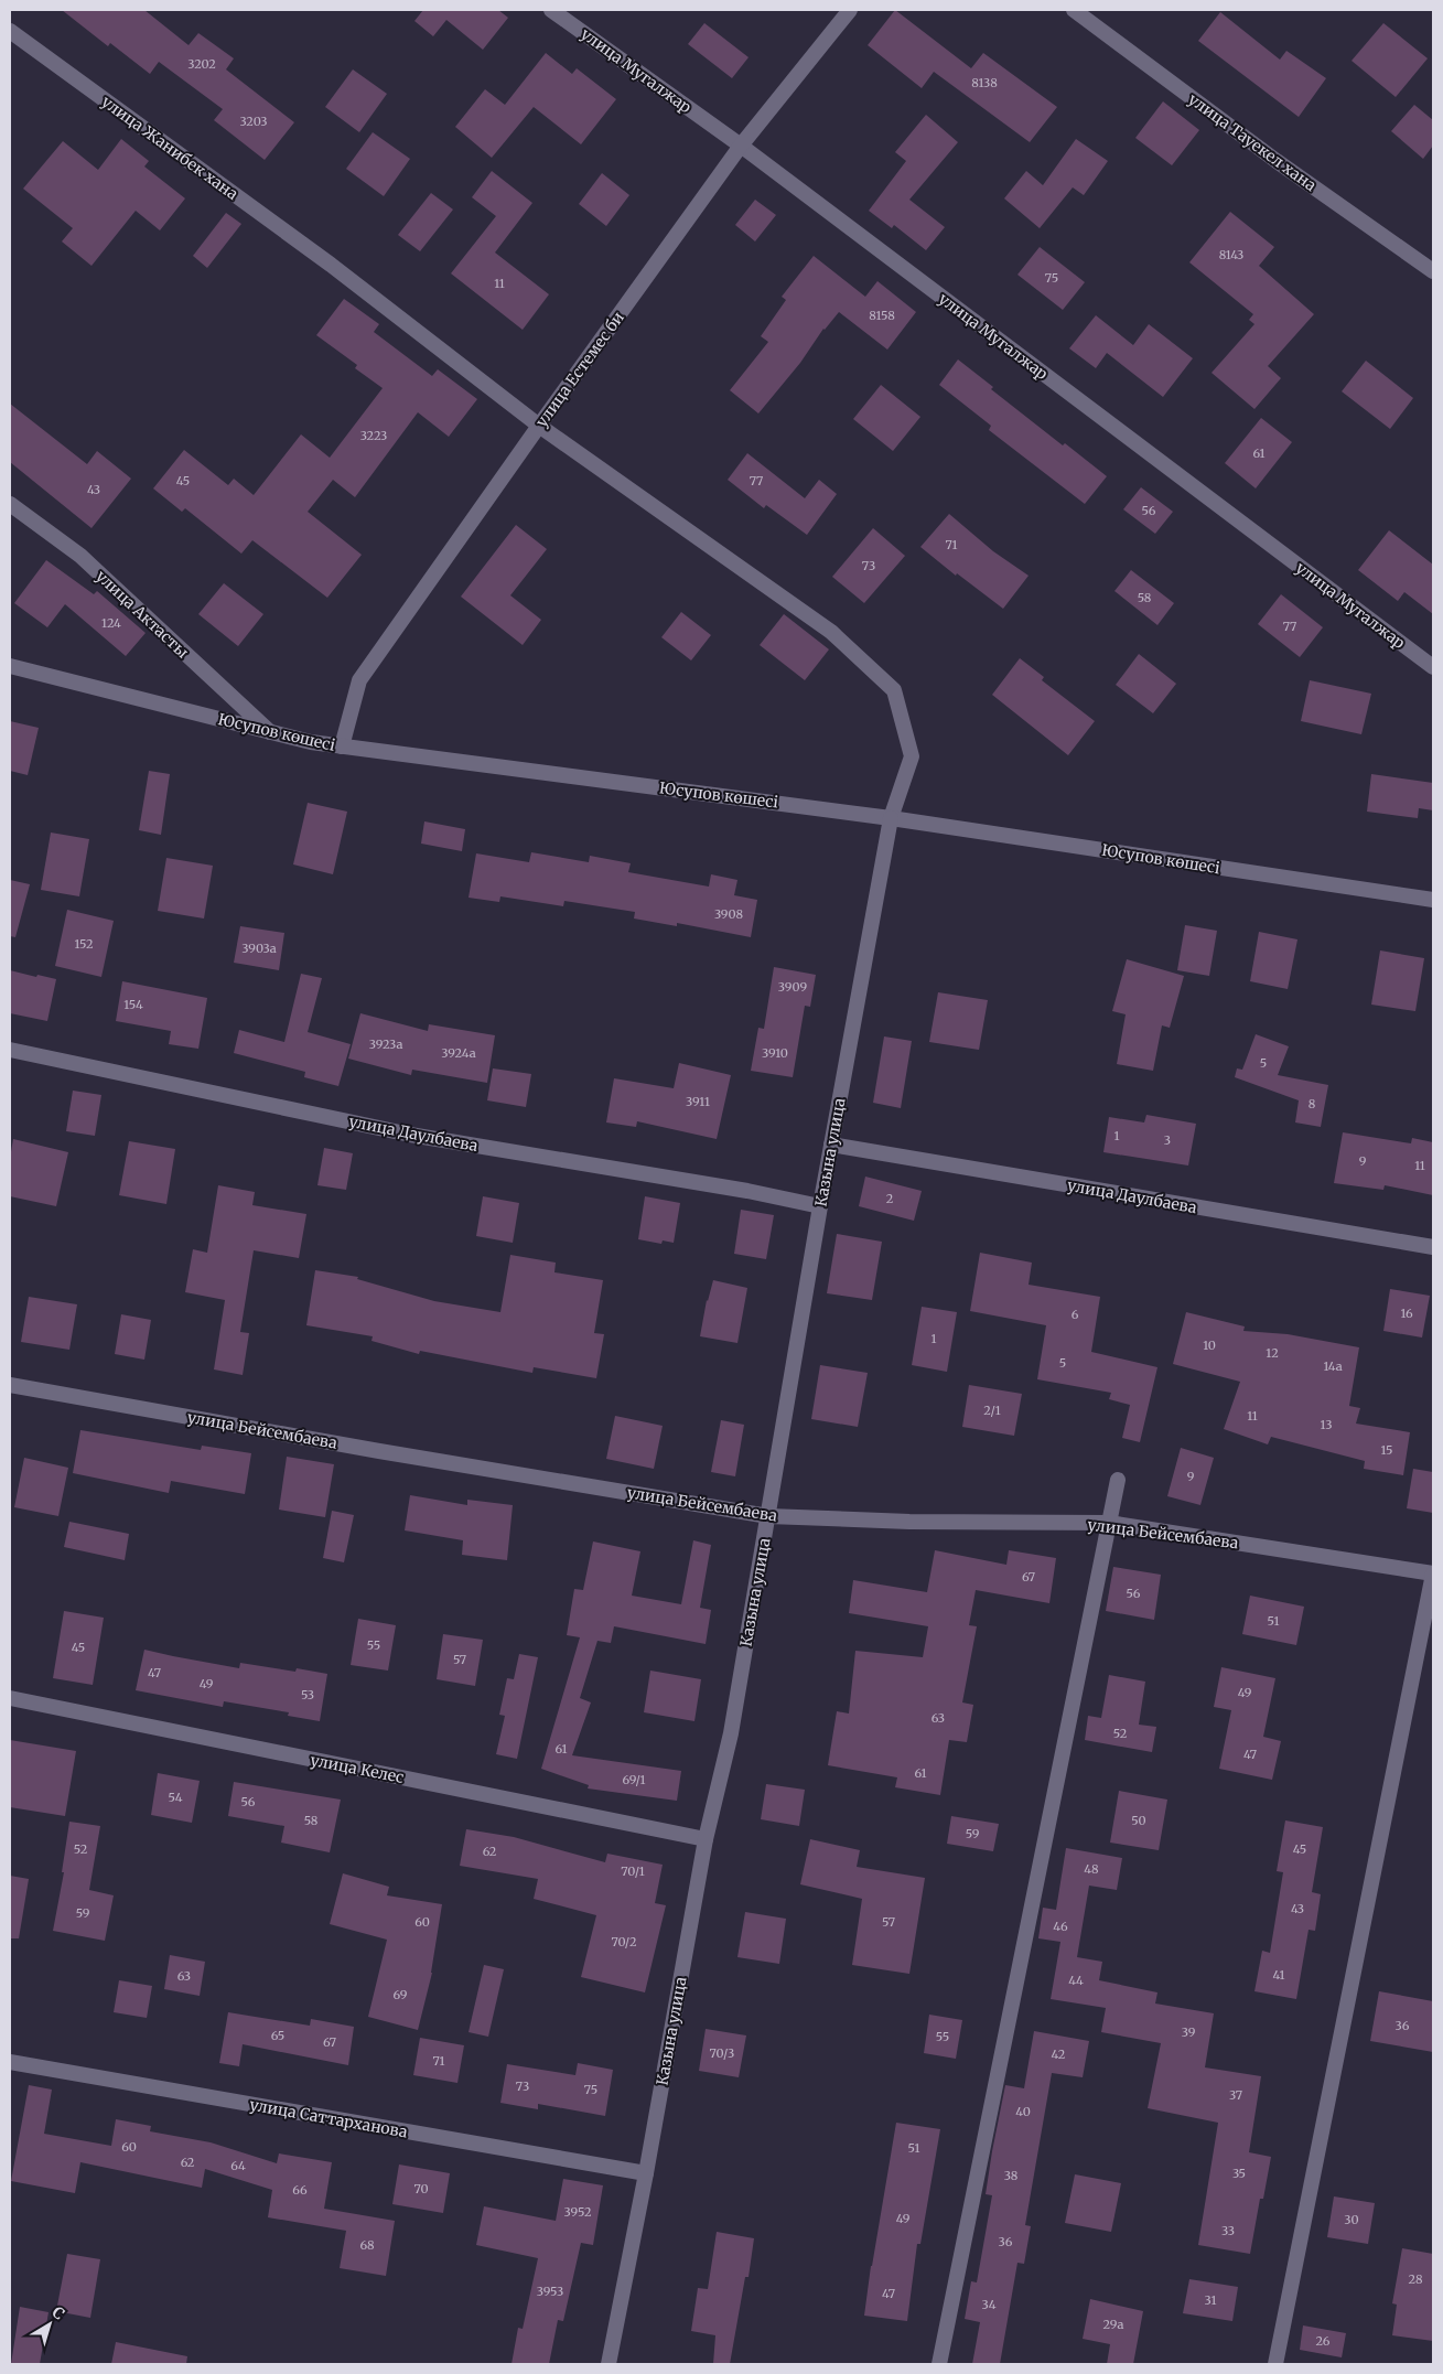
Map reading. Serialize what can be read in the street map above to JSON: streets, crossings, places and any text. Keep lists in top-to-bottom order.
{
  "streets": {
    "street": [
      "улица Мугалжар",
      "улица Тауекел хана",
      "улица Жанибек хана",
      "улица Естемес би",
      "улица Актасты",
      "Юсупов көшесі",
      "улица Даулбаева",
      "Казына улица",
      "улица Бейсембаева",
      "улица Келес",
      "улица Саттарханова"
    ]
  },
  "crossings": [
    ["улица Мугалжар", "улица Естемес би"],
    ["улица Жанибек хана", "улица Естемес би"],
    ["улица Жанибек хана", "Казына улица"],
    ["улица Естемес би", "Юсупов көшесі"],
    ["улица Естемес би", "Казына улица"],
    ["улица Актасты", "Юсупов көшесі"],
    ["Юсупов көшесі", "Казына улица"],
    ["улица Даулбаева", "Казына улица"],
    ["Казына улица", "улица Бейсембаева"],
    ["Казына улица", "улица Келес"],
    ["Казына улица", "улица Саттарханова"]
  ],
  "house_numbers": [
    "3202",
    "8138",
    "3203",
    "8143",
    "75",
    "11",
    "8158",
    "3223",
    "61",
    "45",
    "77",
    "43",
    "56",
    "71",
    "73",
    "58",
    "124",
    "77",
    "3908",
    "152",
    "3903а",
    "3909",
    "154",
    "3923а",
    "3924а",
    "3910",
    "5",
    "3911",
    "8",
    "1",
    "3",
    "9",
    "11",
    "2",
    "16",
    "6",
    "1",
    "10",
    "12",
    "5",
    "14а",
    "2/1",
    "11",
    "13",
    "15",
    "9",
    "67",
    "56",
    "51",
    "55",
    "45",
    "57",
    "47",
    "49",
    "49",
    "53",
    "63",
    "52",
    "61",
    "47",
    "61",
    "69/1",
    "54",
    "56",
    "58",
    "50",
    "59",
    "52",
    "45",
    "62",
    "48",
    "70/1",
    "43",
    "59",
    "60",
    "57",
    "46",
    "70/2",
    "41",
    "63",
    "44",
    "69",
    "36",
    "39",
    "65",
    "55",
    "67",
    "70/3",
    "42",
    "71",
    "73",
    "75",
    "37",
    "40",
    "60",
    "51",
    "62",
    "64",
    "35",
    "38",
    "70",
    "66",
    "3952",
    "49",
    "30",
    "33",
    "36",
    "68",
    "28",
    "3953",
    "47",
    "31",
    "34",
    "29а",
    "26"
  ],
  "north": "top right"
}
